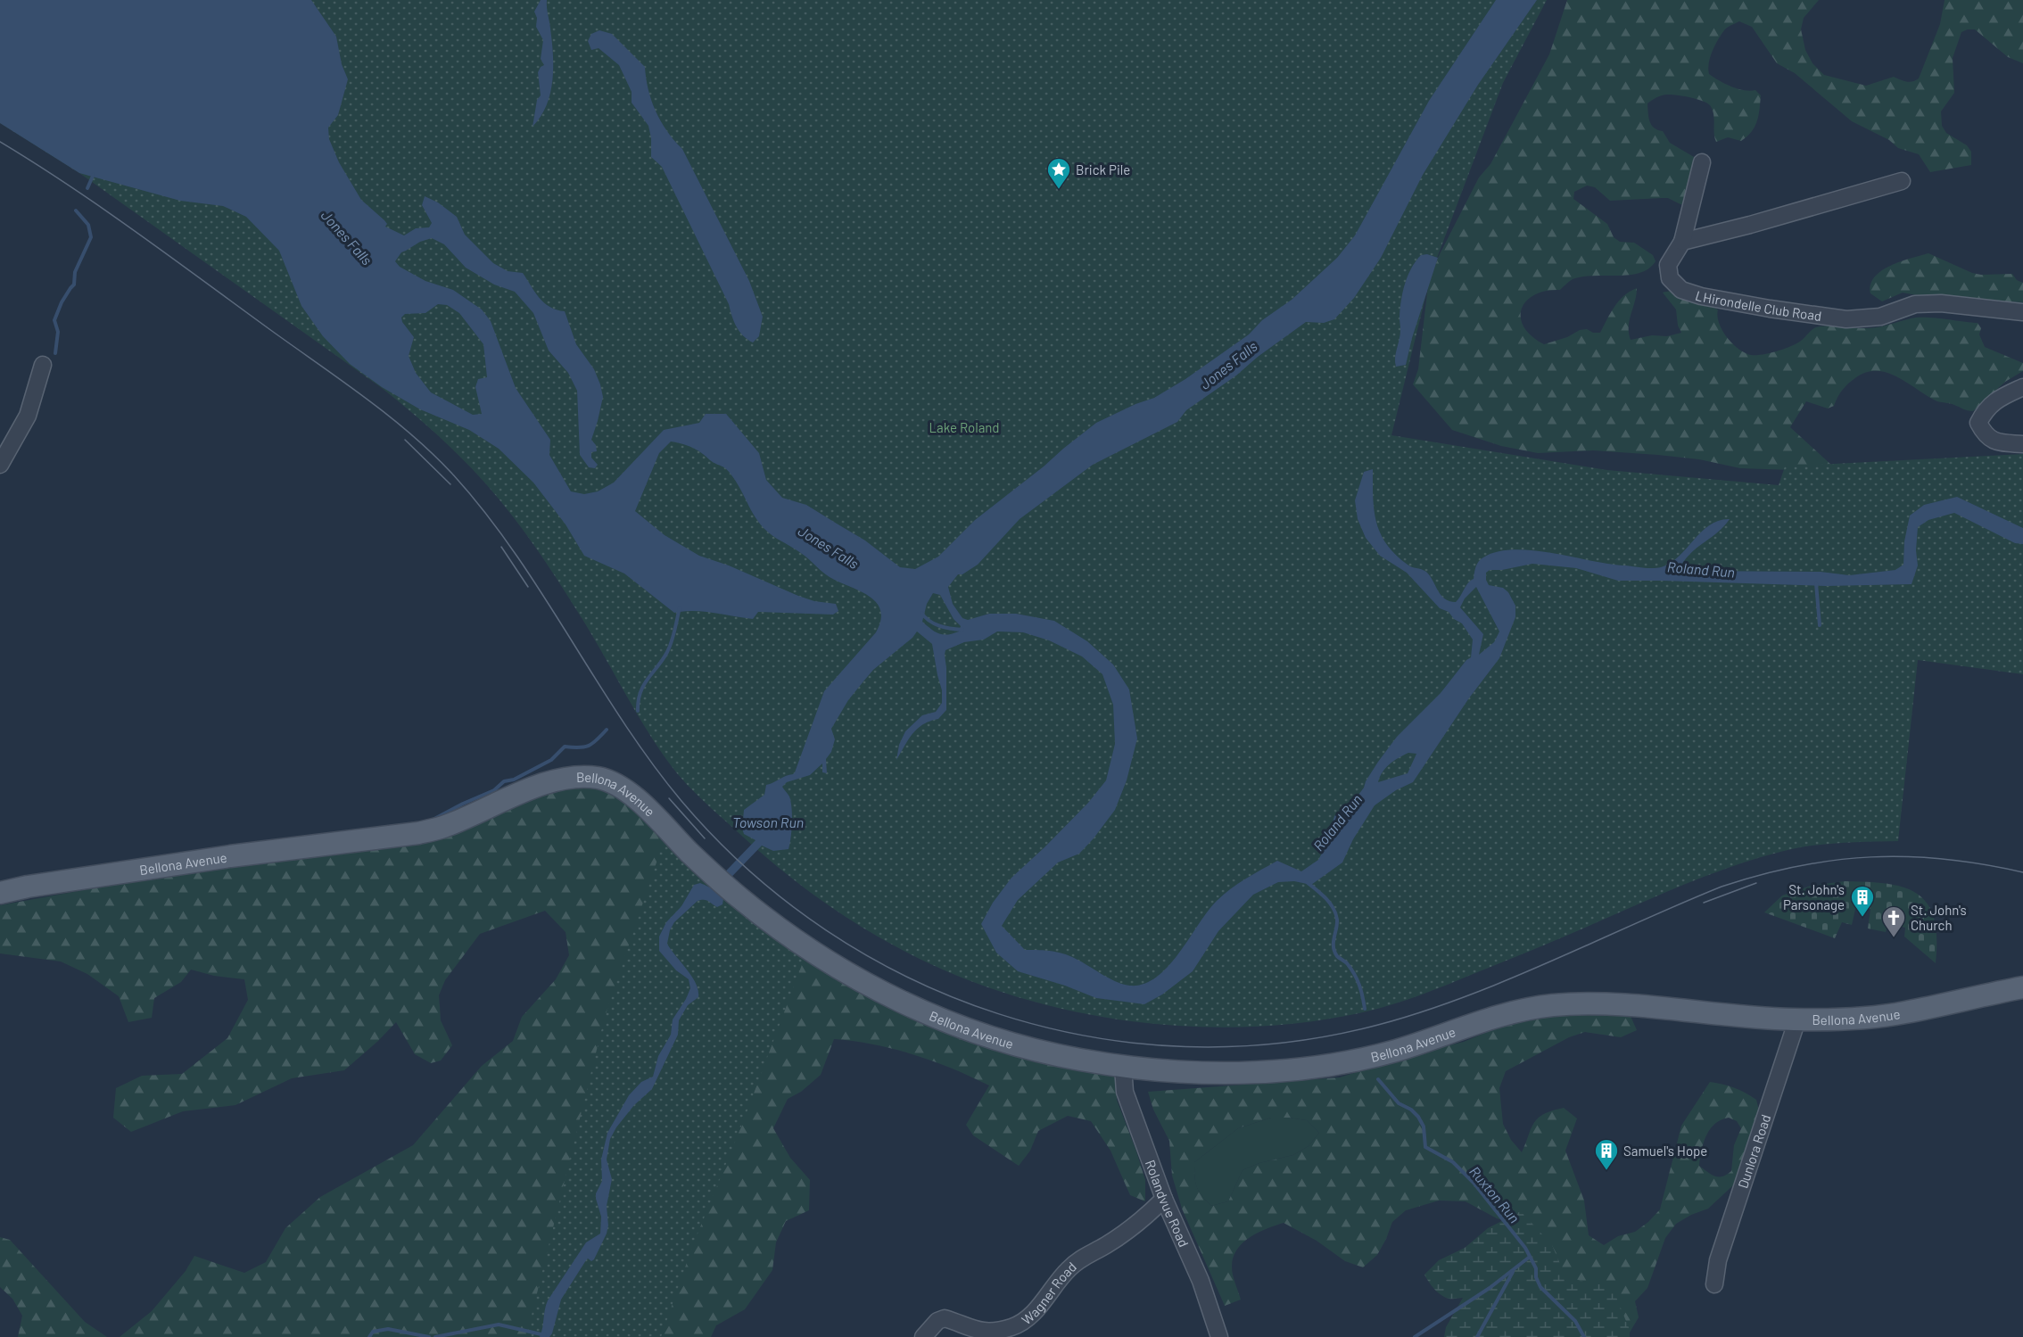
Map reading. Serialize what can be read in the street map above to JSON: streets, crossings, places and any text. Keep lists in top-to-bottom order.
{
  "streets": {
    "main road": ["Bellona Avenue"],
    "street": [
      "LHirondelle Club Road",
      "Dunlora Road",
      "Rolandvue Road",
      "Wagner Road"
    ]
  },
  "crossings": [
    ["Bellona Avenue", "Dunlora Road"],
    ["Bellona Avenue", "Rolandvue Road"],
    ["Rolandvue Road", "Wagner Road"]
  ],
  "water": [
    "Jones Falls",
    "Roland Run",
    "Towson Run",
    "Ruxton Run"
  ],
  "parks": ["Lake Roland"],
  "places": {
    "place": ["Brick Pile"],
    "building": ["St. John's Parsonage", "Samuel's Hope"],
    "church": ["St. John's Church"]
  }
}
